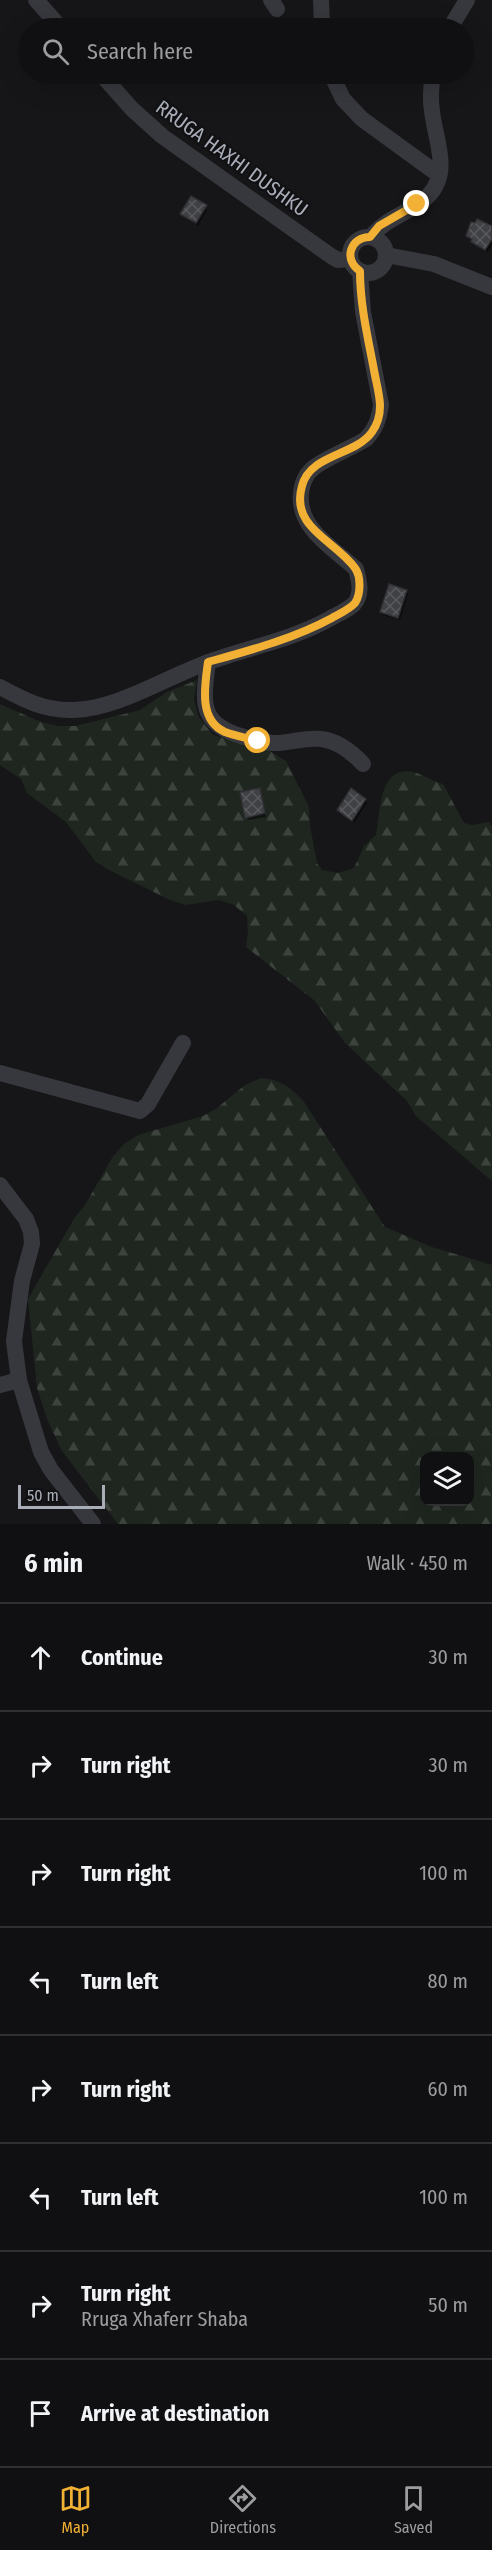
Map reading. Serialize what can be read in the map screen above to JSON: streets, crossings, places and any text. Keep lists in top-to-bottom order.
{
  "streets": {
    "street": ["RRUGA HAXHI DUSHKU"]
  },
  "scale_bar": "50 m",
  "page": {
    "search": "Search here",
    "scale": "50 m",
    "heading": ["6 min", "Walk · 450 m"],
    "list": [
      ["Continue", "30 m"],
      ["Turn right", "30 m"],
      ["Turn right", "100 m"],
      ["Turn left", "80 m"],
      ["Turn right", "60 m"],
      ["Turn left", "100 m"],
      ["Turn right", "Rruga Xhaferr Shaba", "50 m"],
      "Arrive at destination"
    ],
    "nav": ["Map", "Directions", "Saved"]
  }
}
